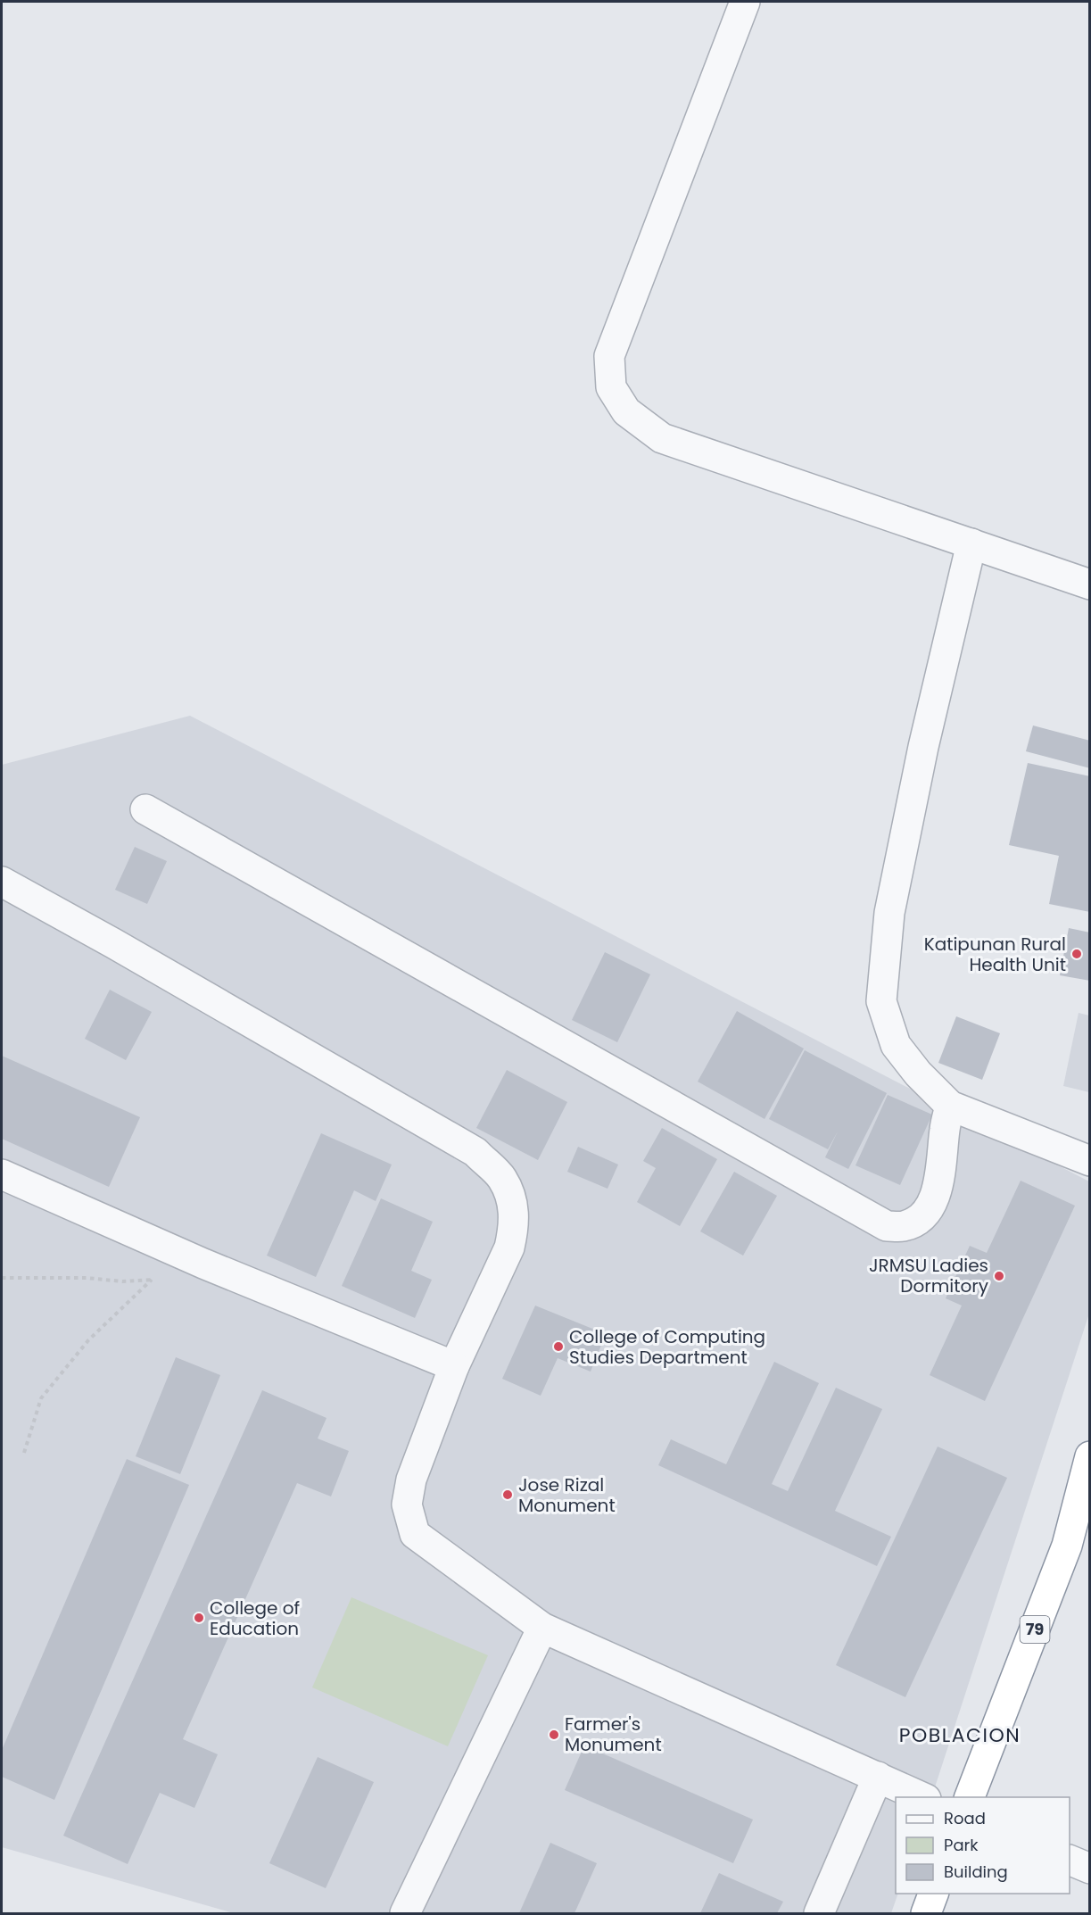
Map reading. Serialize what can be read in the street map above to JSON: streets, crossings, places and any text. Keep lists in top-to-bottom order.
{
  "streets": {
    "highway": ["79"]
  },
  "districts": ["POBLACION"],
  "places": [
    "Katipunan Rural Health Unit",
    "JRMSU Ladies Dormitory",
    "College of Computing Studies Department",
    "Jose Rizal Monument",
    "College of Education",
    "Farmer's Monument"
  ],
  "legend": ["Road", "Park", "Building"]
}
